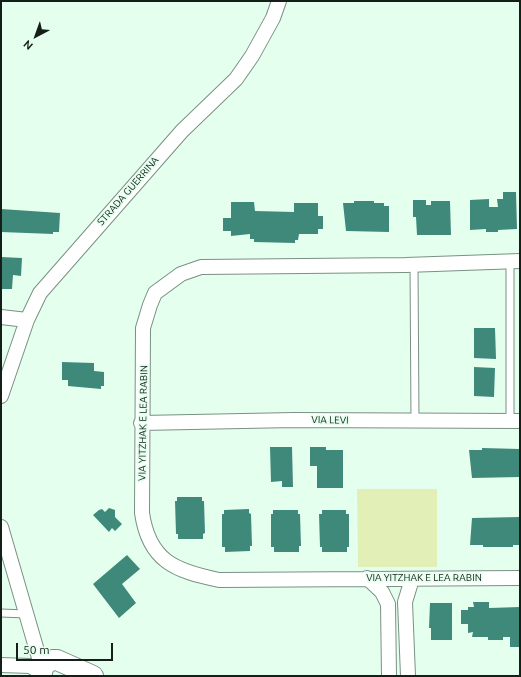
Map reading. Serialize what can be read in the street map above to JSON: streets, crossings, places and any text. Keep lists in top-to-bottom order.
{
  "streets": {
    "street": ["STRADA GUERRINA", "VIA LEVI", "VIA YITZHAK E LEA RABIN"]
  },
  "crossings": [
    ["VIA LEVI", "VIA YITZHAK E LEA RABIN"]
  ],
  "scale_bar": "50 m",
  "north": "bottom left"
}
